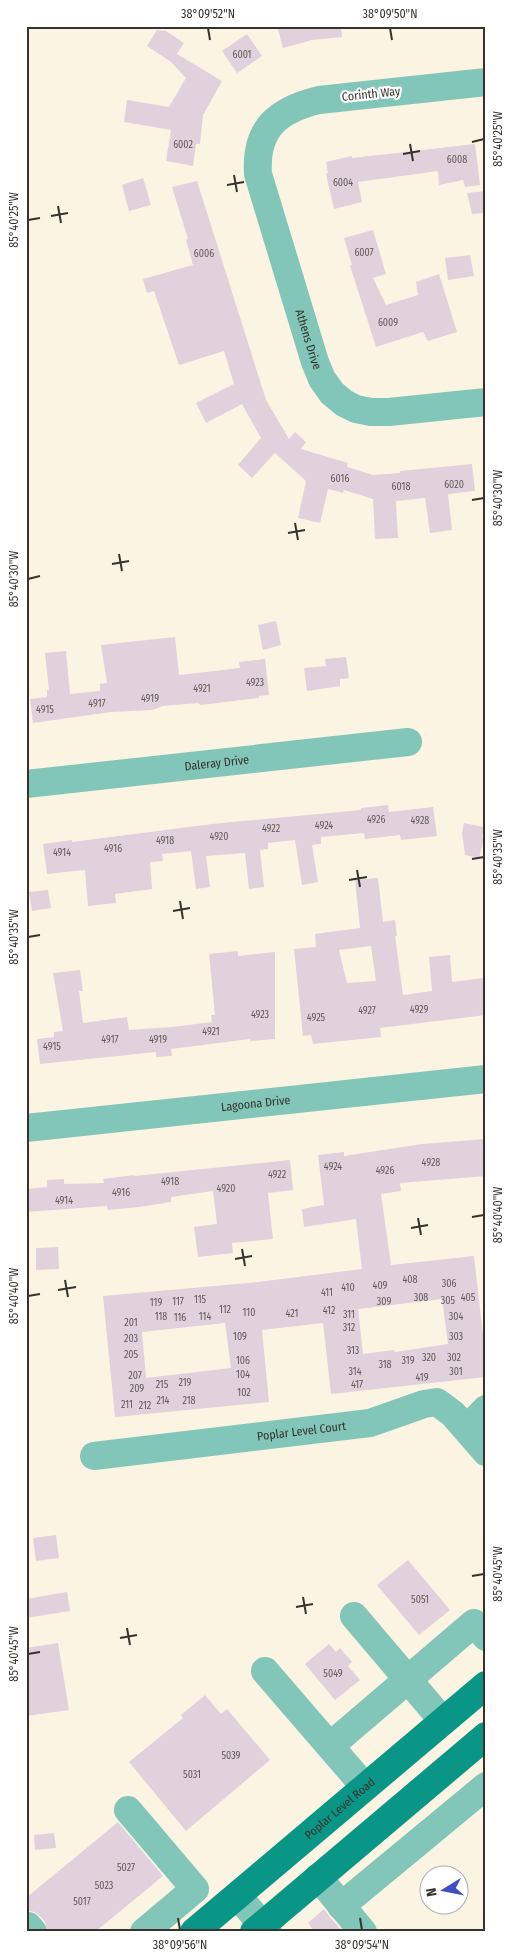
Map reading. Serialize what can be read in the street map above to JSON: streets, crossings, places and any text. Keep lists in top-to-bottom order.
{
  "streets": {
    "main road": ["Poplar Level Road"],
    "street": [
      "Corinth Way",
      "Athens Drive",
      "Daleray Drive",
      "Lagoona Drive",
      "Poplar Level Court"
    ]
  },
  "crossings": [
    ["Corinth Way", "Athens Drive"]
  ],
  "house_numbers": [
    "6001",
    "6002",
    "6008",
    "6004",
    "6007",
    "6006",
    "6009",
    "6016",
    "6020",
    "6018",
    "4923",
    "4921",
    "4919",
    "4917",
    "4915",
    "4926",
    "4928",
    "4924",
    "4922",
    "4920",
    "4918",
    "4916",
    "4914",
    "4929",
    "4927",
    "4923",
    "4925",
    "4921",
    "4917",
    "4919",
    "4915",
    "4928",
    "4924",
    "4926",
    "4922",
    "4918",
    "4920",
    "4916",
    "4914",
    "408",
    "306",
    "409",
    "410",
    "411",
    "308",
    "405",
    "115",
    "305",
    "117",
    "309",
    "119",
    "112",
    "412",
    "110",
    "421",
    "311",
    "118",
    "114",
    "304",
    "116",
    "201",
    "312",
    "109",
    "303",
    "203",
    "313",
    "205",
    "320",
    "302",
    "106",
    "319",
    "318",
    "314",
    "301",
    "104",
    "207",
    "419",
    "219",
    "215",
    "417",
    "209",
    "102",
    "214",
    "218",
    "211",
    "212",
    "5051",
    "5049",
    "5039",
    "5031",
    "5027",
    "5023",
    "5017"
  ],
  "north": "left",
  "coordinates": [
    "38°09'52\"N",
    "38°09'50\"N",
    "85°40'25\"W",
    "85°40'30\"W",
    "85°40'35\"W",
    "85°40'40\"W",
    "85°40'45\"W",
    "38°09'56\"N",
    "38°09'54\"N"
  ]
}
